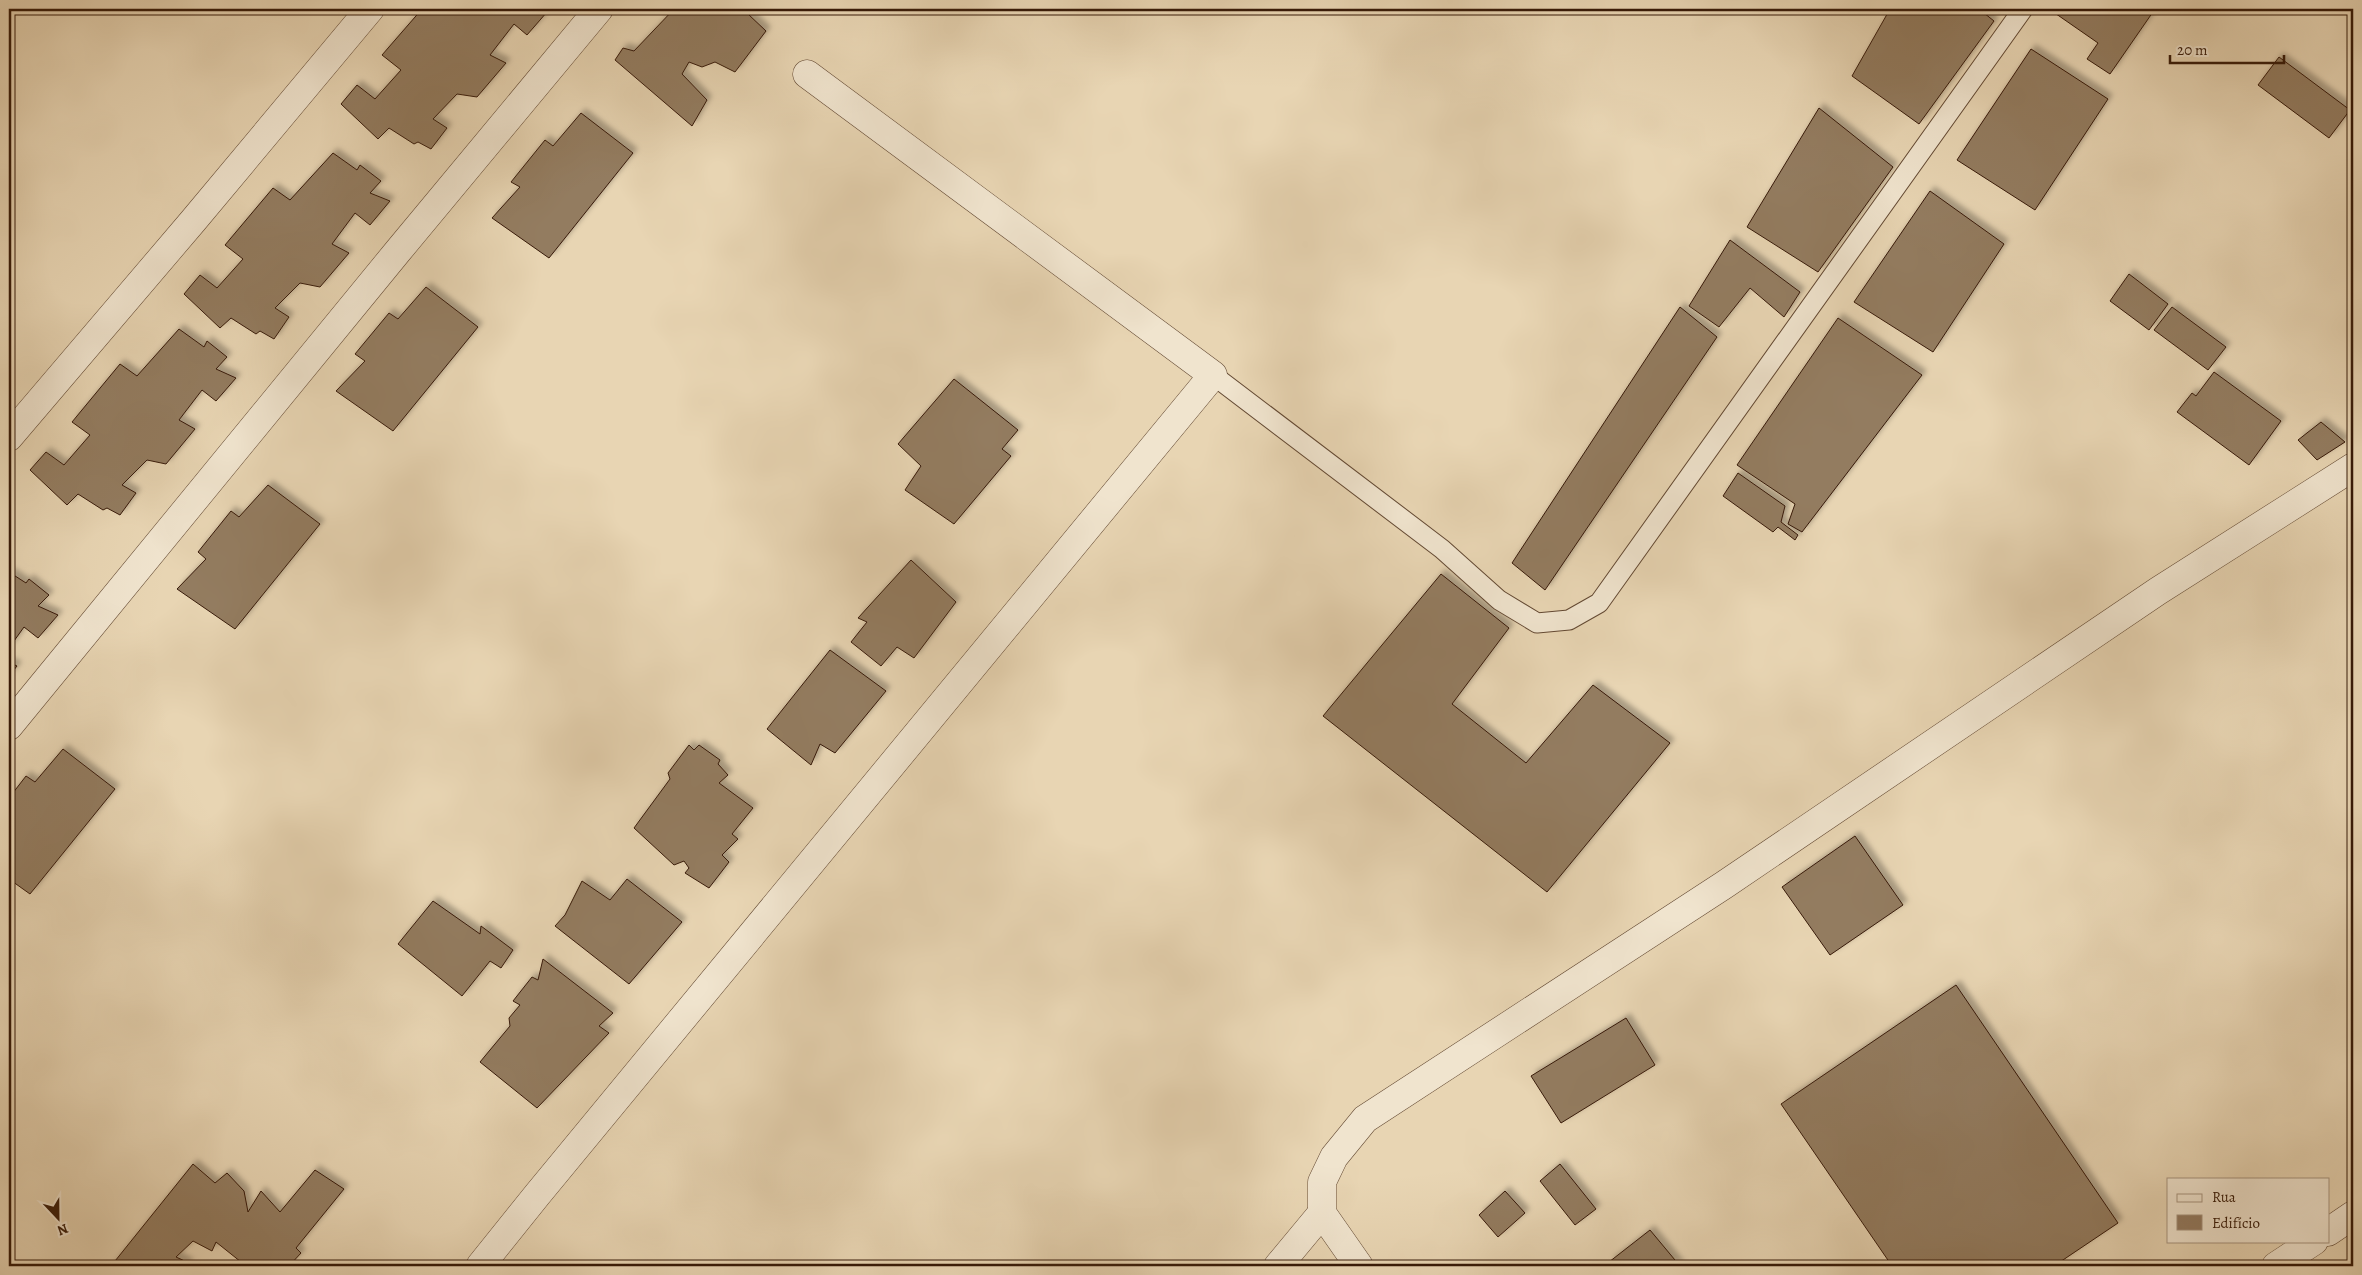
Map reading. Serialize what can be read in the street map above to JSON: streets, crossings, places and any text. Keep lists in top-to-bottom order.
{
  "legend": ["Rua", "Edifício"],
  "scale_bar": "20 m",
  "north": "bottom"
}
